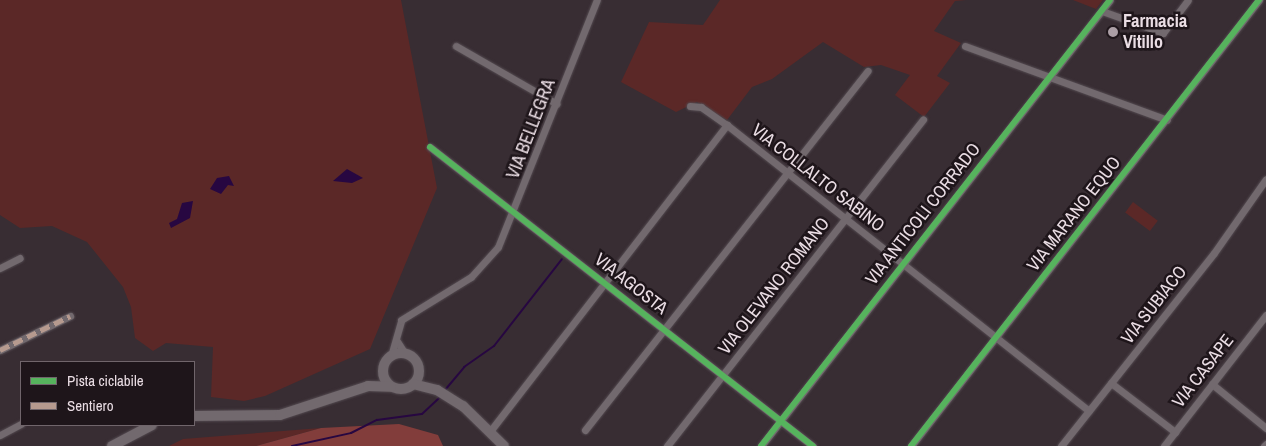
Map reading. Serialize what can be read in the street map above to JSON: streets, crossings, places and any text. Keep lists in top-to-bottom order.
{
  "streets": {
    "street": [
      "VIA BELLEGRA",
      "VIA COLLALTO SABINO",
      "VIA ANTICOLI CORRADO",
      "VIA MARANO EQUO",
      "VIA AGOSTA",
      "VIA OLEVANO ROMANO",
      "VIA SUBIACO",
      "VIA CASAPE"
    ]
  },
  "crossings": [
    ["VIA BELLEGRA", "VIA AGOSTA"],
    ["VIA COLLALTO SABINO", "VIA ANTICOLI CORRADO"],
    ["VIA COLLALTO SABINO", "VIA MARANO EQUO"],
    ["VIA COLLALTO SABINO", "VIA OLEVANO ROMANO"],
    ["VIA COLLALTO SABINO", "VIA SUBIACO"],
    ["VIA ANTICOLI CORRADO", "VIA AGOSTA"],
    ["VIA AGOSTA", "VIA OLEVANO ROMANO"]
  ],
  "places": ["Farmacia Vitillo"],
  "legend": ["Pista ciclabile", "Sentiero"]
}
